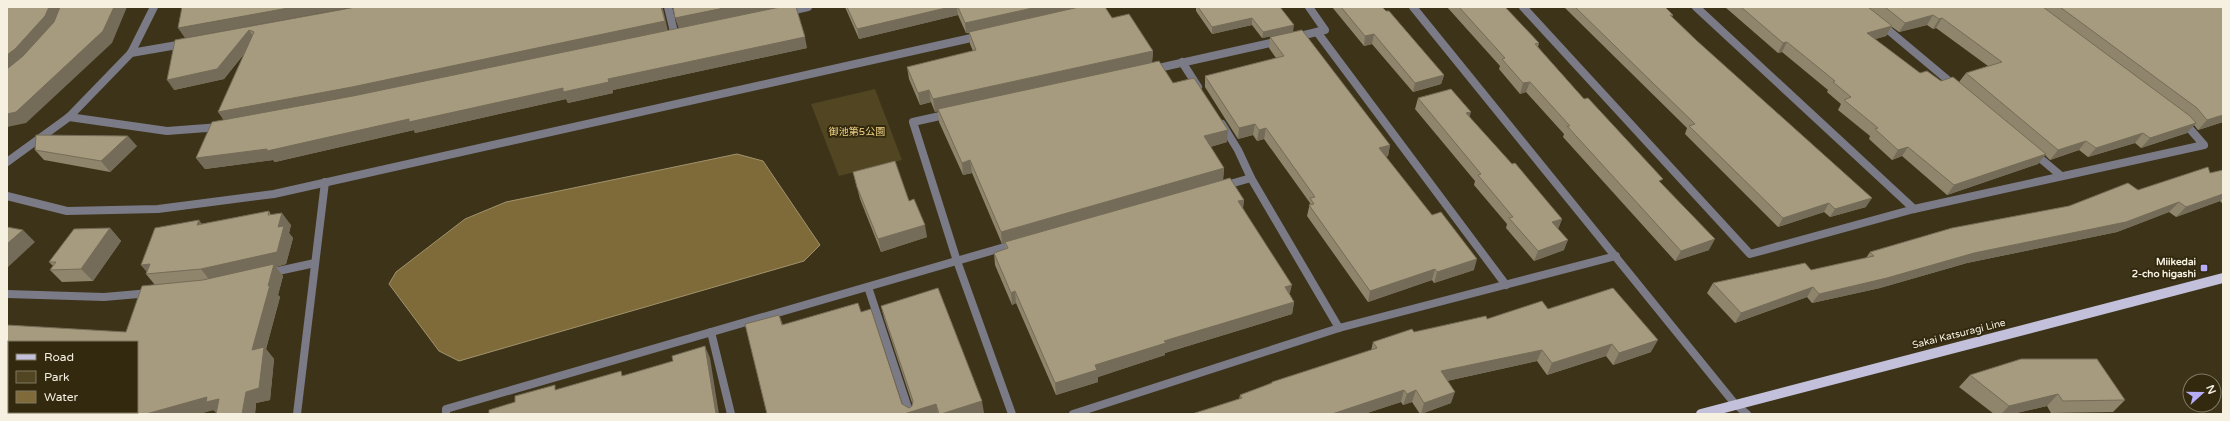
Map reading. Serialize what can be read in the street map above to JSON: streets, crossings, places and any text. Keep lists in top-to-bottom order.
{
  "streets": {
    "main road": ["Sakai Katsuragi Line"]
  },
  "parks": ["御池第5公園"],
  "places": {
    "transit": ["Miikedai 2-cho higashi"]
  },
  "legend": ["Road", "Park", "Water"],
  "north": "right"
}
